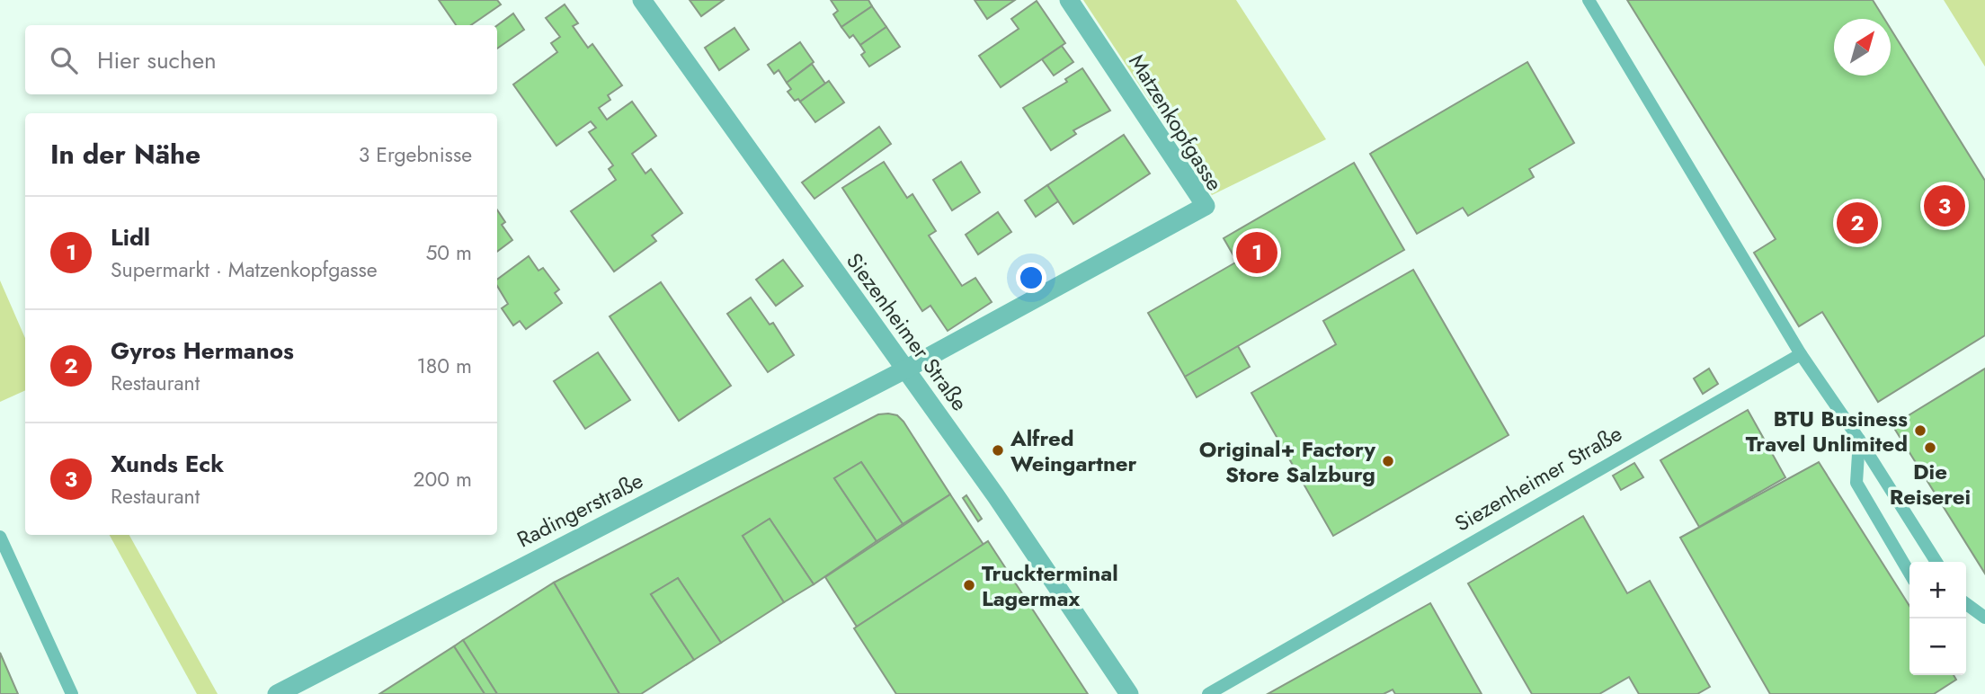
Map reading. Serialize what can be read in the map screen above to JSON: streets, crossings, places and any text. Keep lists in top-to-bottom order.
{
  "streets": {
    "street": ["Matzenkopfgasse", "Siezenheimer Straße", "Radingerstraße"]
  },
  "crossings": [
    ["Matzenkopfgasse", "Siezenheimer Straße"],
    ["Matzenkopfgasse", "Radingerstraße"],
    ["Siezenheimer Straße", "Radingerstraße"]
  ],
  "places": [
    "BTU Business Travel Unlimited",
    "Die Reiserei",
    "Alfred Weingartner",
    "Original+ Factory Store Salzburg",
    "Truckterminal Lagermax"
  ],
  "north": "top right",
  "page": {
    "search": "Hier suchen",
    "heading": ["In der Nähe", "3 Ergebnisse"],
    "pins": ["3", "2", "1"],
    "list": [
      {
        "mark": "1",
        "name": "Lidl",
        "note": "Supermarkt · Matzenkopfgasse",
        "value": "50 m"
      },
      {
        "mark": "2",
        "name": "Gyros Hermanos",
        "note": "Restaurant",
        "value": "180 m"
      },
      {
        "mark": "3",
        "name": "Xunds Eck",
        "note": "Restaurant",
        "value": "200 m"
      }
    ],
    "map_buttons": ["+", "−"]
  }
}
